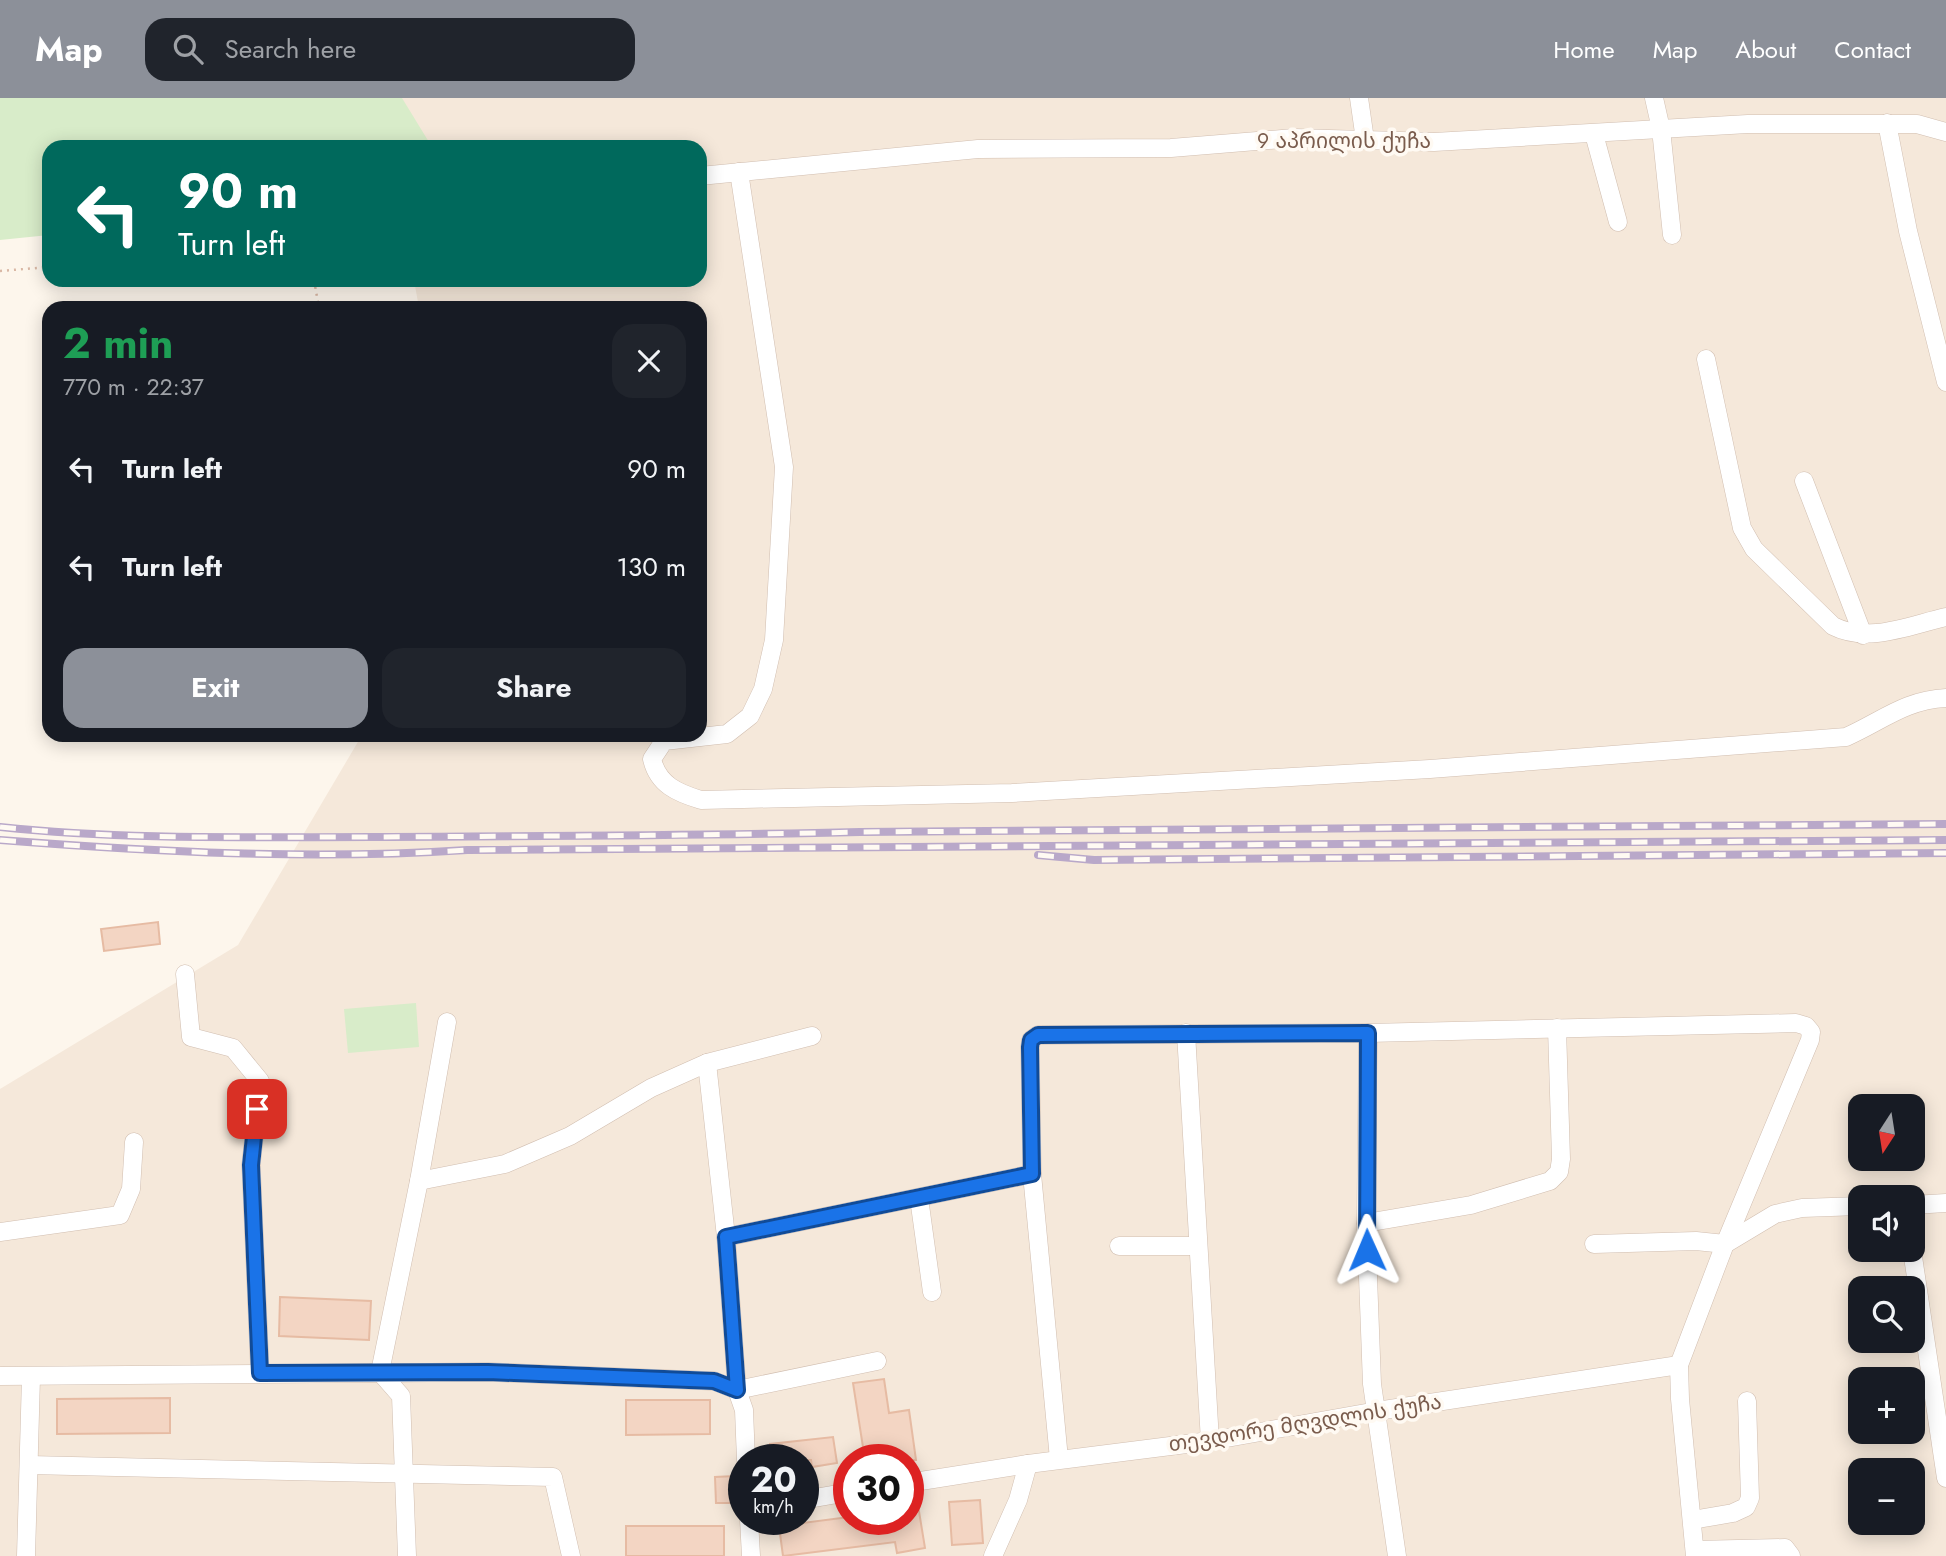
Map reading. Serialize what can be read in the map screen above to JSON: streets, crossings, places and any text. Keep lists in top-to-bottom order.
{
  "streets": {
    "street": ["9 აპრილის ქუჩა", "თევდორე მღვდლის ქუჩა"]
  },
  "north": "bottom",
  "page": {
    "header": "Map",
    "search": "Search here",
    "nav": [
      "Home",
      "Map",
      "About",
      "Contact"
    ],
    "turn": ["90 m", "Turn left"],
    "heading": ["2 min", "770 m · 22:37"],
    "list": [
      {
        "name": "Turn left",
        "value": "90 m"
      },
      {
        "name": "Turn left",
        "value": "130 m"
      }
    ],
    "buttons": ["Exit", "Share"],
    "map_buttons": ["+", "−"],
    "speed": "20 km/h",
    "limit": "30"
  }
}
